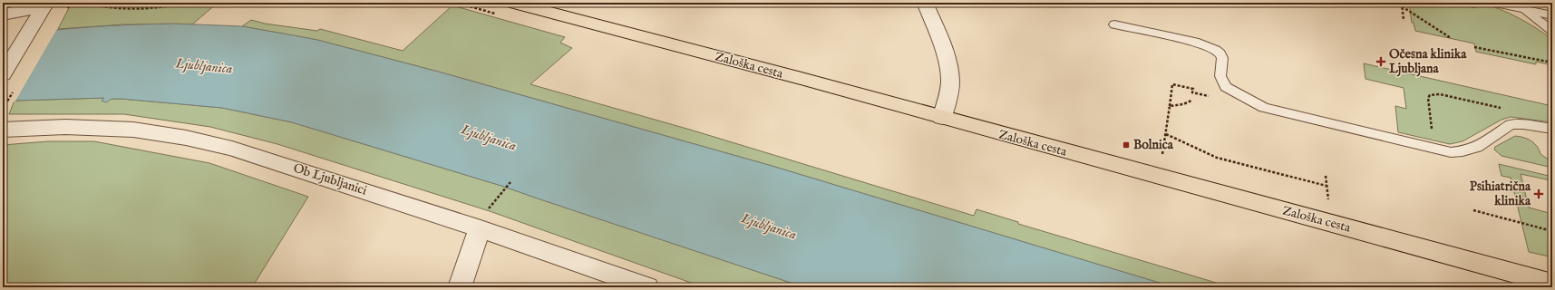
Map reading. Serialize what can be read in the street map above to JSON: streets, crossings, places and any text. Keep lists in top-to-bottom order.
{
  "streets": {
    "main road": ["Zaloška cesta"],
    "street": ["Ob Ljubljanici"]
  },
  "water": ["Ljubljanica"],
  "places": {
    "health": ["Očesna klinika Ljubljana", "Psihiatrična klinika"],
    "transit": ["Bolnica"]
  }
}
